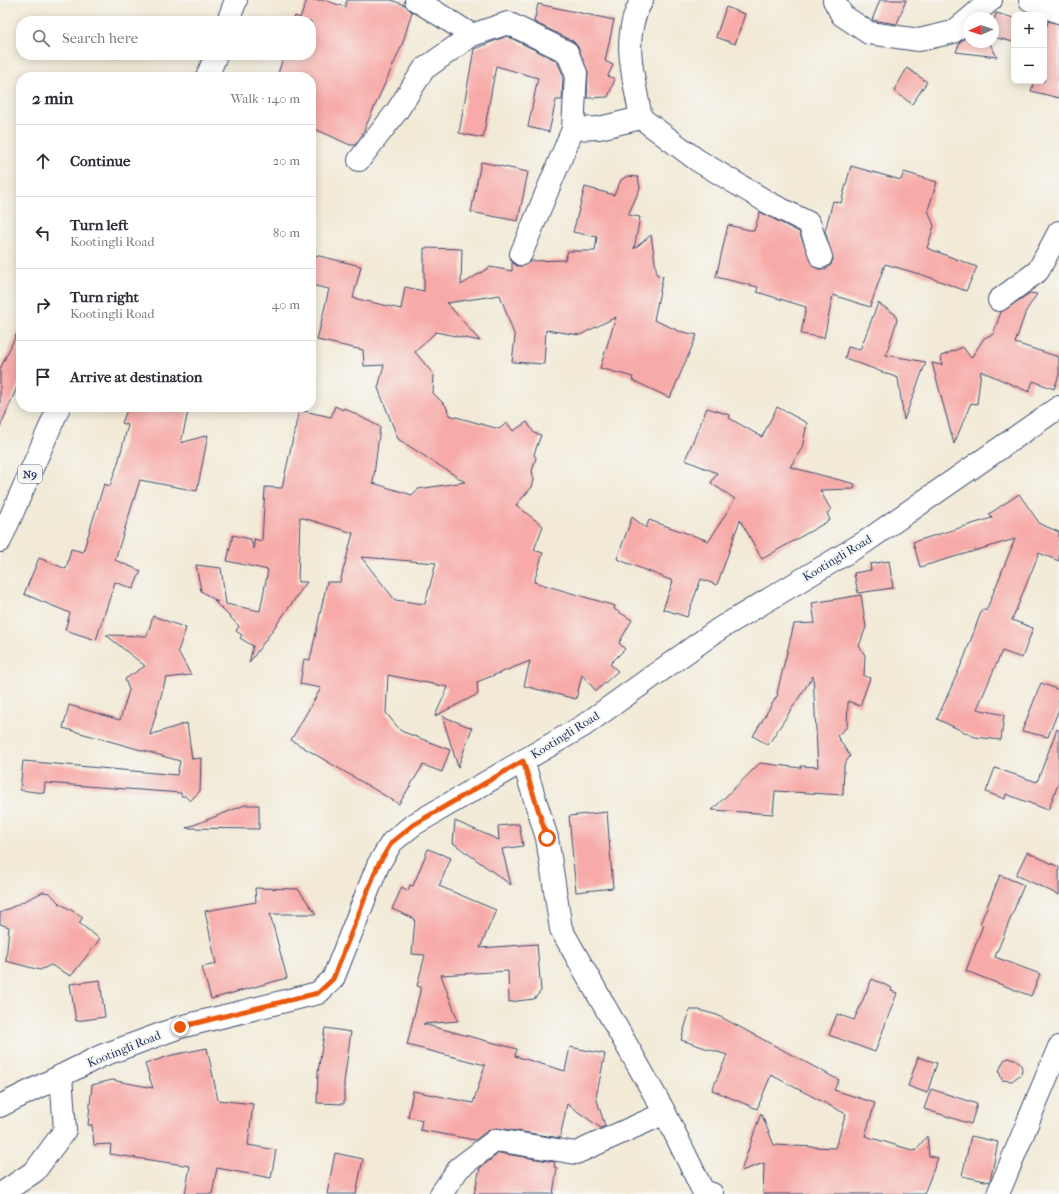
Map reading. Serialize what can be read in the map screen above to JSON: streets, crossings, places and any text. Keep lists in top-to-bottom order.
{
  "streets": {
    "main road": ["N9", "Kootingli Road"]
  },
  "north": "left",
  "page": {
    "map_buttons": ["+", "−"],
    "search": "Search here",
    "heading": ["2 min", "Walk · 140 m"],
    "list": [
      ["Continue", "20 m"],
      ["Turn left", "Kootingli Road", "80 m"],
      ["Turn right", "Kootingli Road", "40 m"],
      "Arrive at destination"
    ]
  }
}
